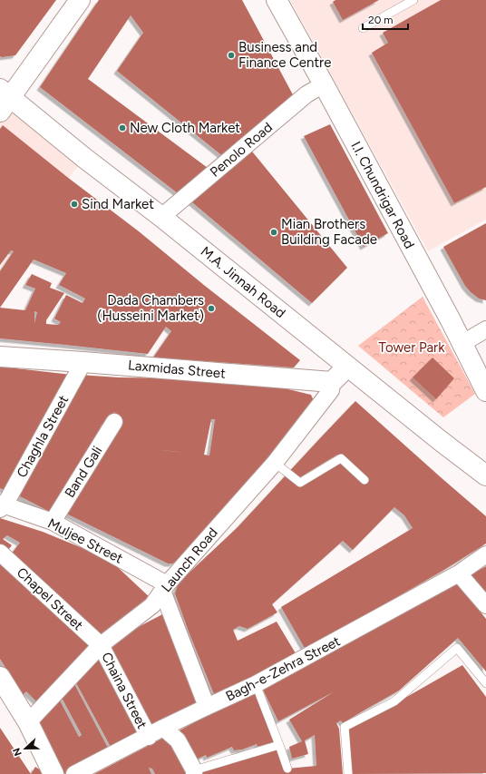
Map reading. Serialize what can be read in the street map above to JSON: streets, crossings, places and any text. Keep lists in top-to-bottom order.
{
  "streets": {
    "main road": ["I.I. Chundrigar Road", "M.A. Jinnah Road", "Laxmidas Street"],
    "street": [
      "Penolo Road",
      "Chaghla Street",
      "Band Gali",
      "Muljee Street",
      "Launch Road",
      "Chapel Street",
      "Bagh-e-Zehra Street",
      "Chaina Street"
    ]
  },
  "crossings": [
    ["Penolo Road", "I.I. Chundrigar Road"],
    ["Penolo Road", "M.A. Jinnah Road"],
    ["Laxmidas Street", "Chaghla Street"],
    ["Laxmidas Street", "Launch Road"],
    ["Chaghla Street", "Muljee Street"],
    ["Band Gali", "Muljee Street"],
    ["Muljee Street", "Launch Road"],
    ["Launch Road", "Chapel Street"],
    ["Launch Road", "Chaina Street"],
    ["Chapel Street", "Chaina Street"],
    ["Bagh-e-Zehra Street", "Chaina Street"]
  ],
  "parks": ["Tower Park"],
  "places": [
    "Business and Finance Centre",
    "New Cloth Market",
    "Sind Market",
    "Mian Brothers Building Facade",
    "Dada Chambers (Husseini Market)"
  ],
  "scale_bar": "20 m",
  "north": "left"
}
